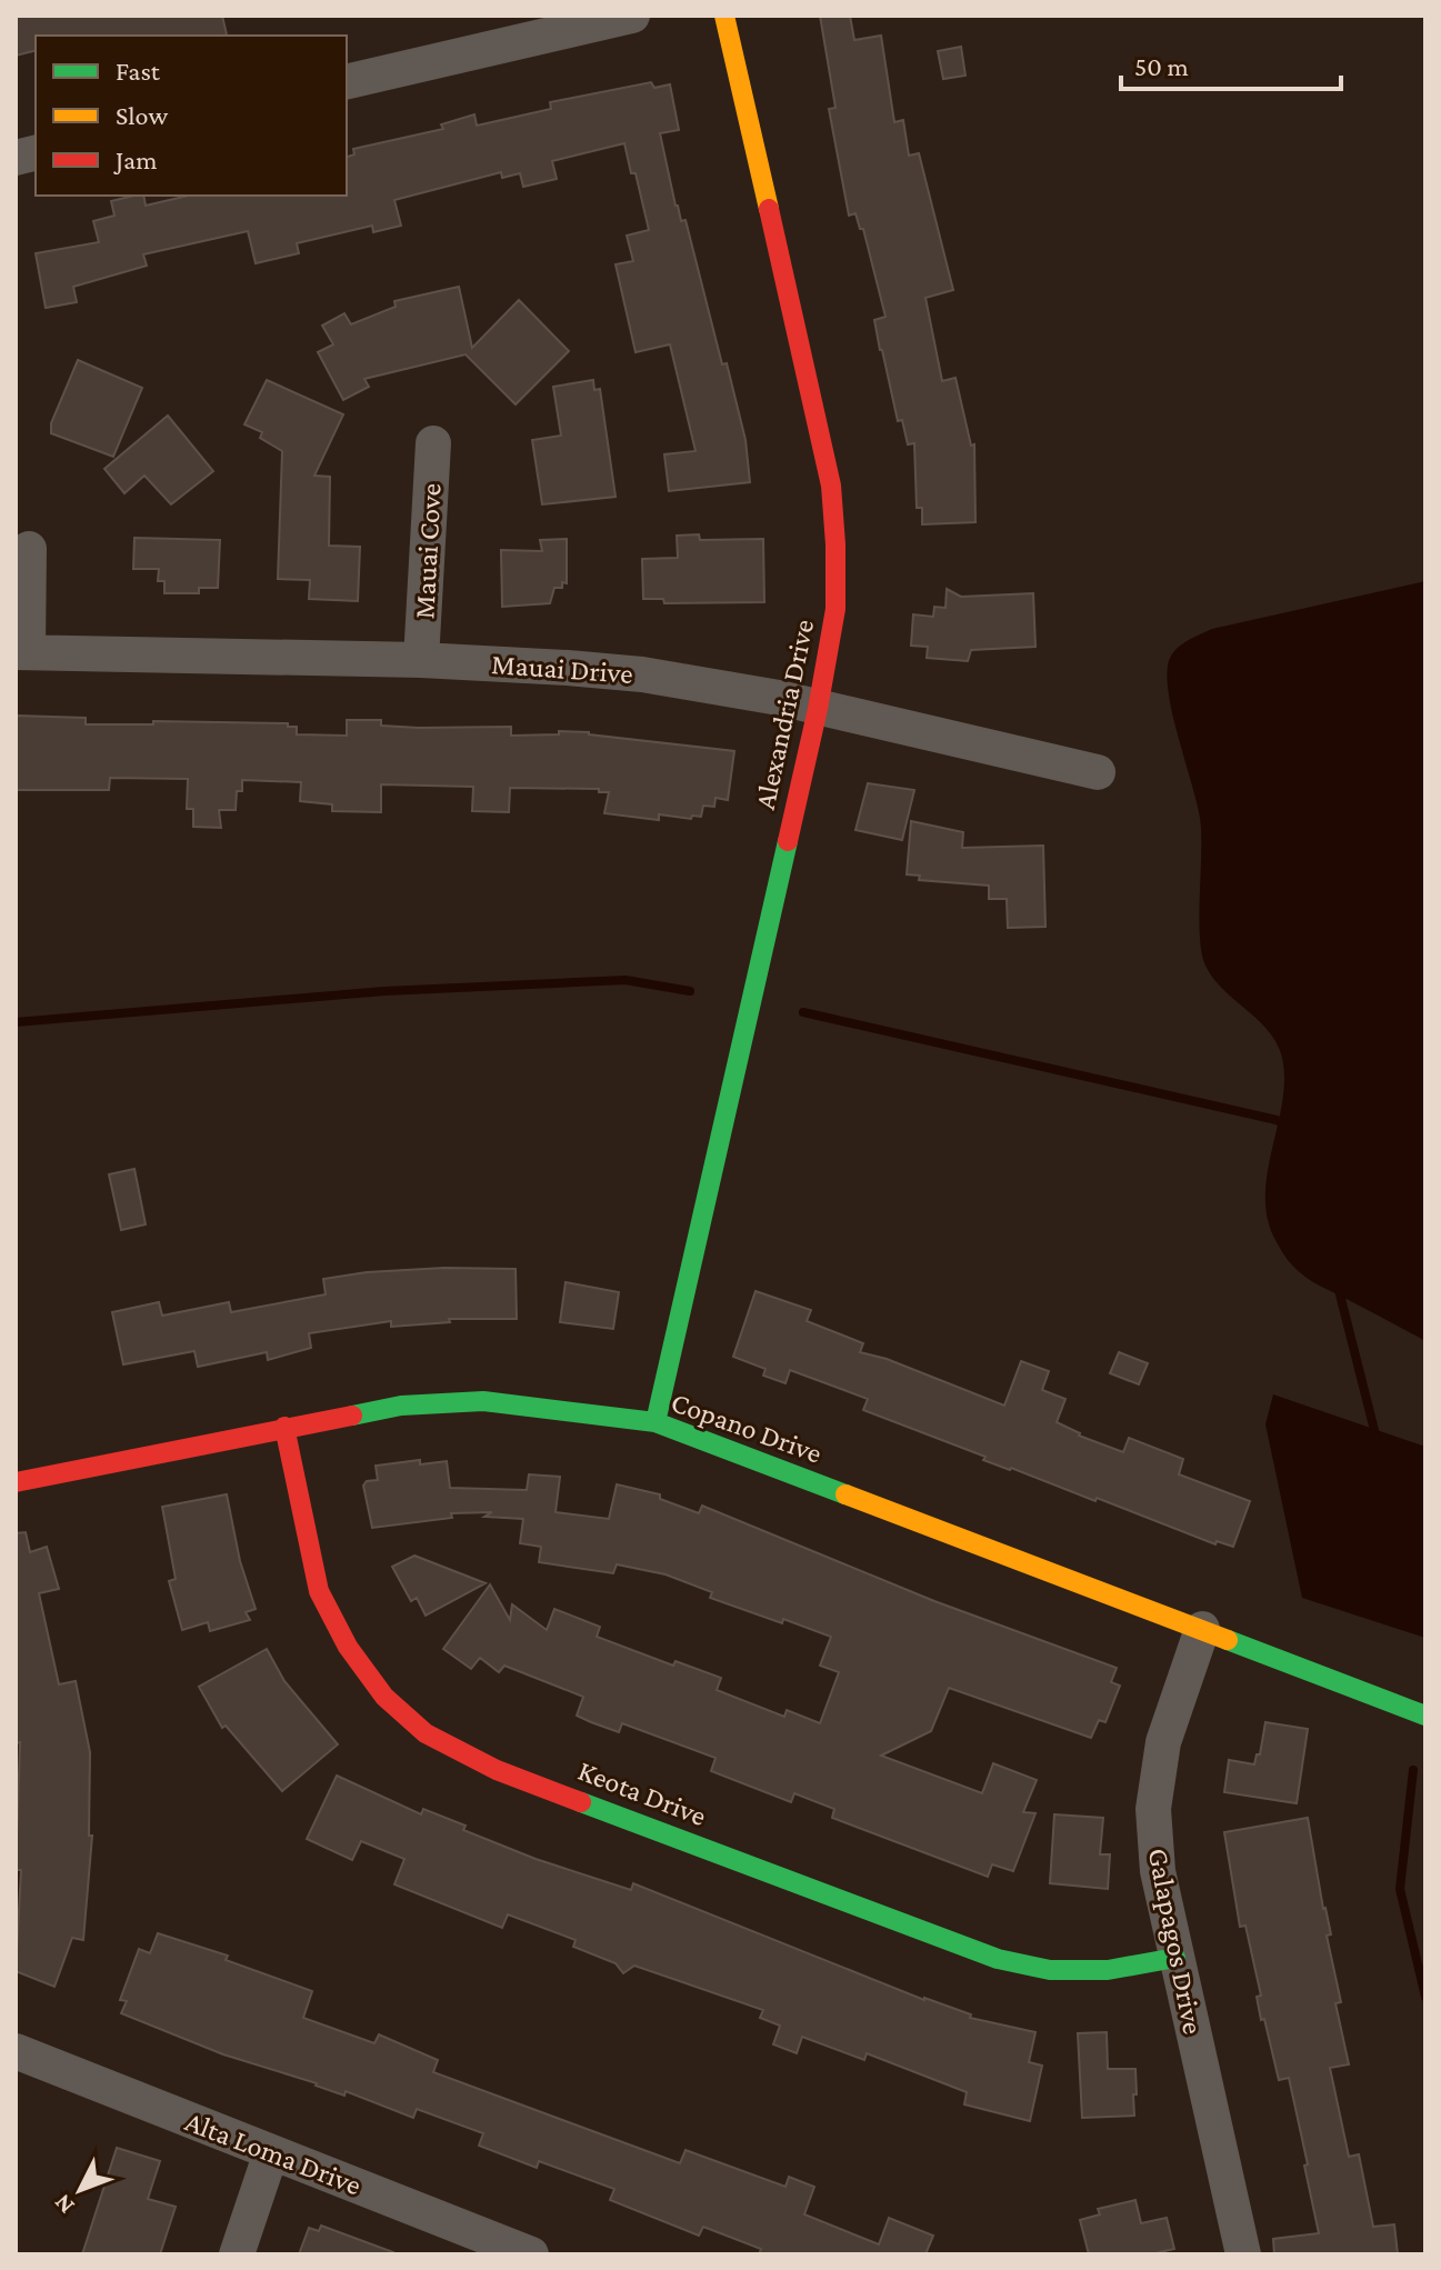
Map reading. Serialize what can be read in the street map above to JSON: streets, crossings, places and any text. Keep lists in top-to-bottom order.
{
  "streets": {
    "street": [
      "Mauai Cove",
      "Mauai Drive",
      "Alexandria Drive",
      "Copano Drive",
      "Keota Drive",
      "Galapagos Drive",
      "Alta Loma Drive"
    ]
  },
  "crossings": [
    ["Mauai Cove", "Mauai Drive"],
    ["Mauai Drive", "Alexandria Drive"],
    ["Alexandria Drive", "Copano Drive"],
    ["Copano Drive", "Keota Drive"],
    ["Copano Drive", "Galapagos Drive"],
    ["Keota Drive", "Galapagos Drive"]
  ],
  "legend": ["Fast", "Slow", "Jam"],
  "scale_bar": "50 m",
  "north": "bottom left"
}
